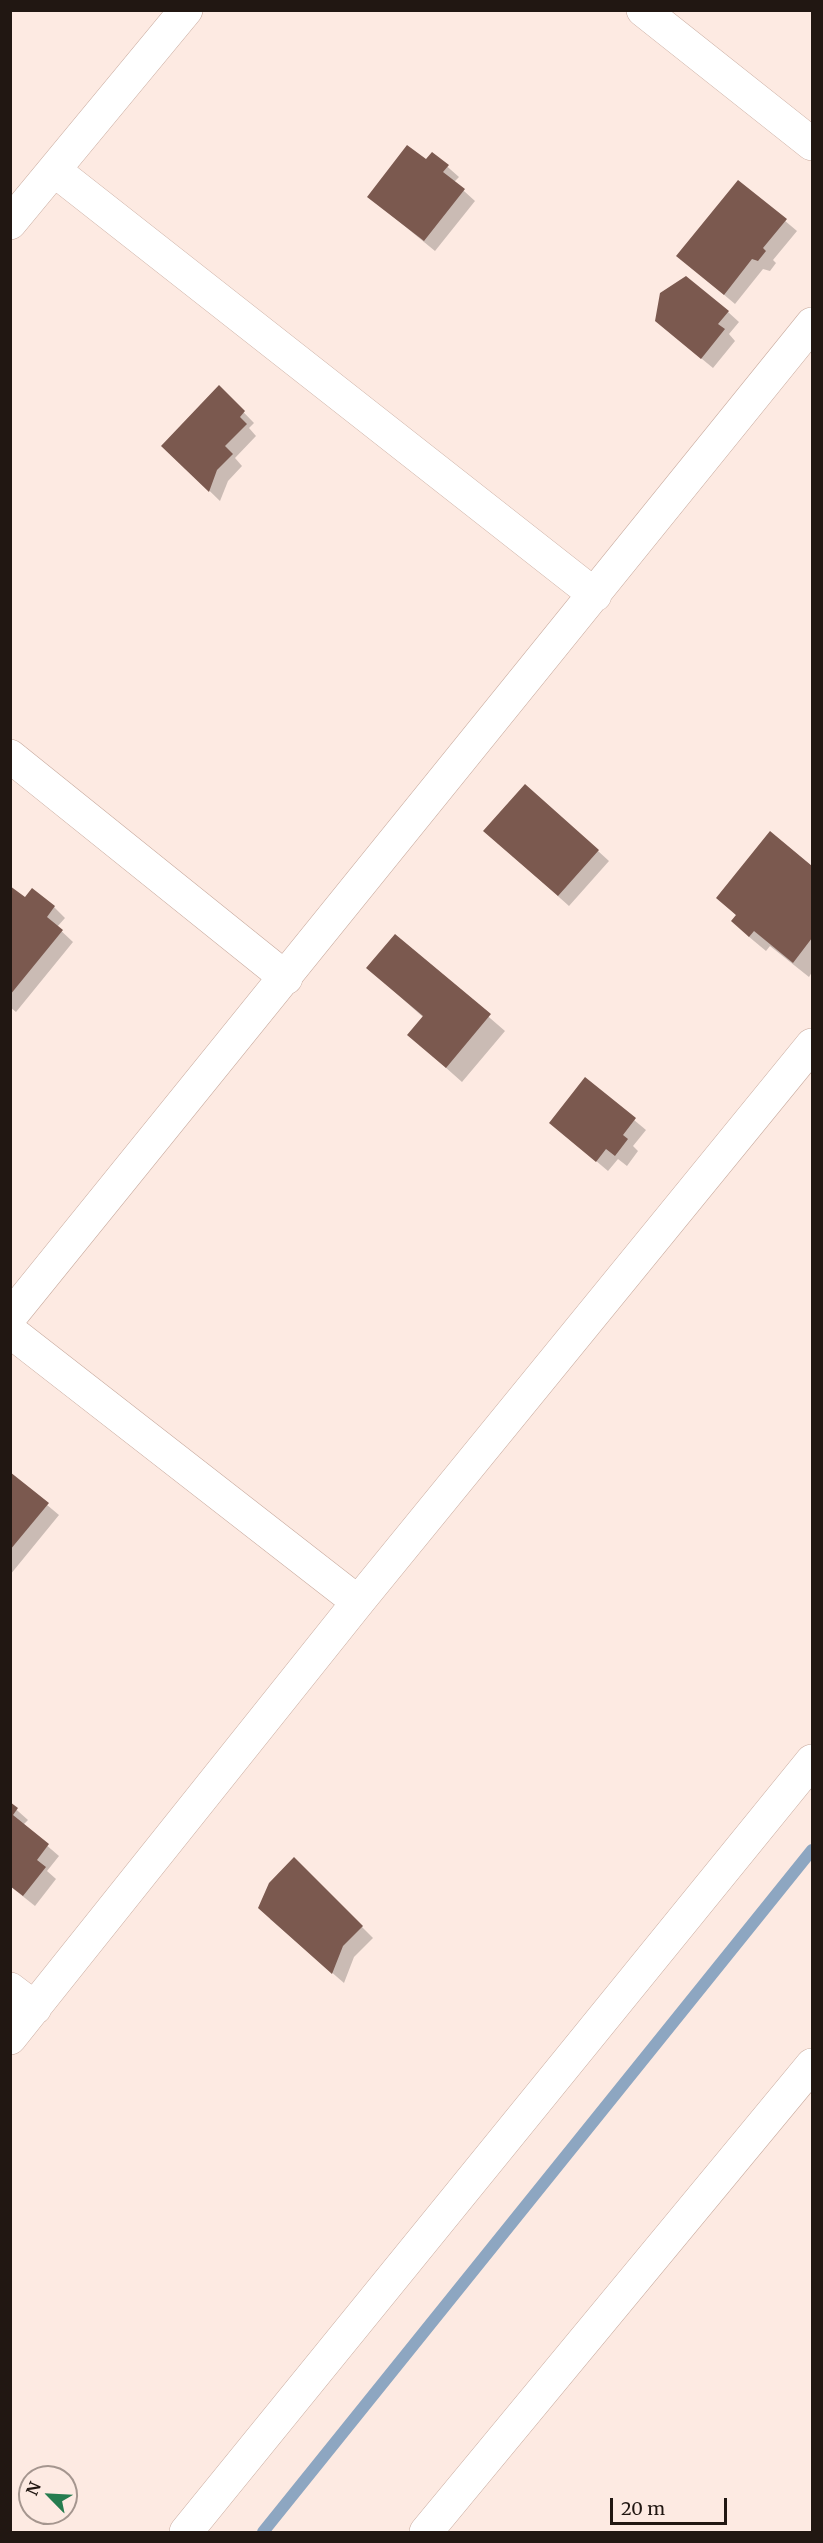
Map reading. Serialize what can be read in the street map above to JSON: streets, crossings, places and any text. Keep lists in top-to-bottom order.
{
  "scale_bar": "20 m",
  "north": "top left"
}
